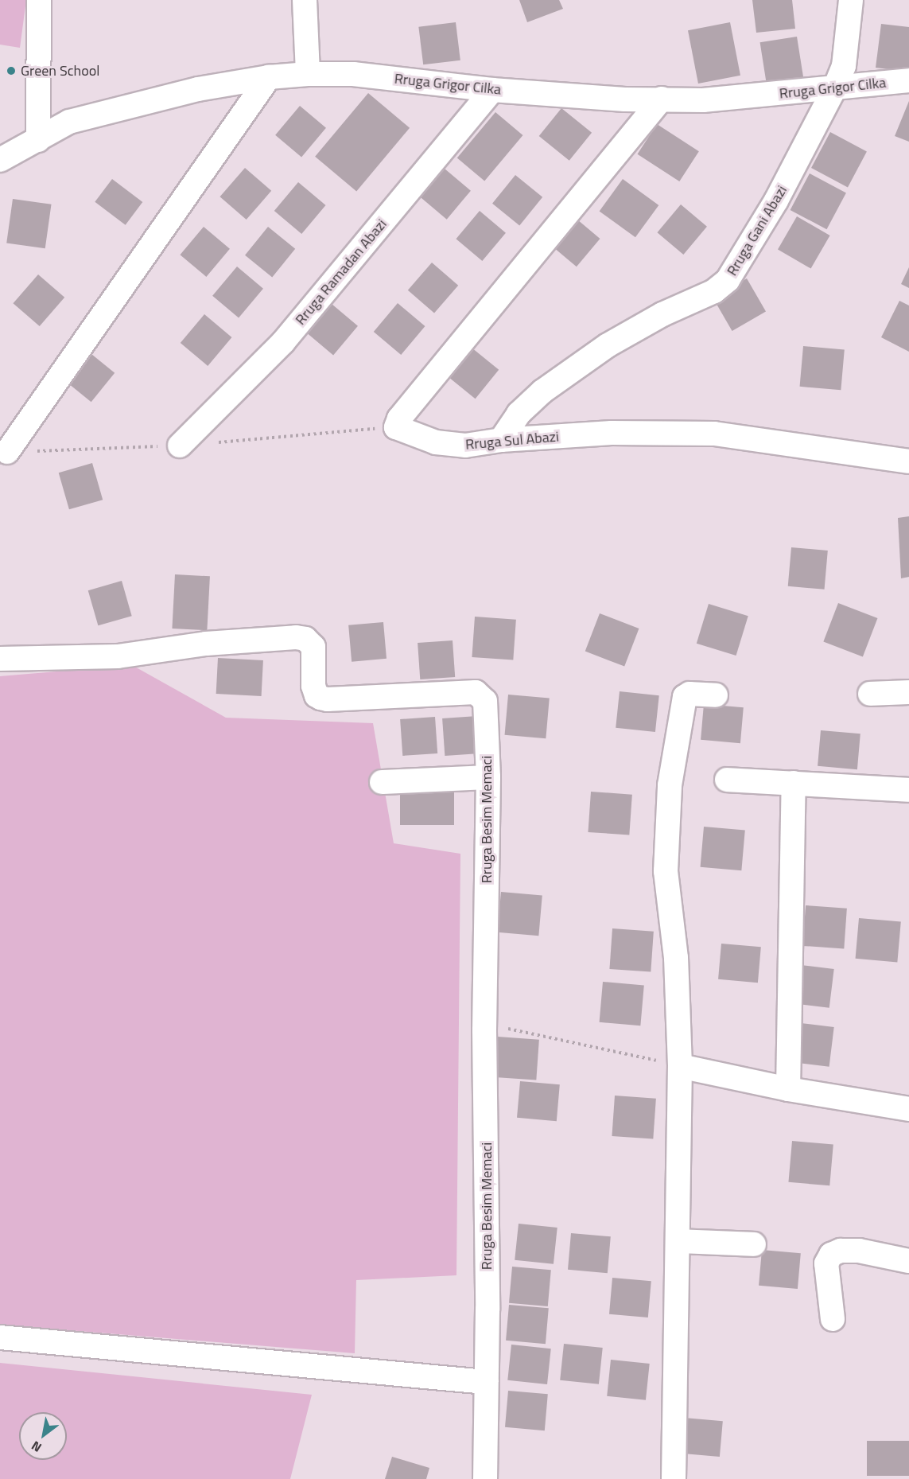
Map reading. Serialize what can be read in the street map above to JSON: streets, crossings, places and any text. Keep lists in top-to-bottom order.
{
  "streets": {
    "street": [
      "Rruga Grigor Cilka",
      "Rruga Gani Abazi",
      "Rruga Ramadan Abazi",
      "Rruga Sul Abazi",
      "Rruga Besim Memaci"
    ]
  },
  "crossings": [
    ["Rruga Grigor Cilka", "Rruga Gani Abazi"],
    ["Rruga Grigor Cilka", "Rruga Ramadan Abazi"],
    ["Rruga Grigor Cilka", "Rruga Sul Abazi"],
    ["Rruga Gani Abazi", "Rruga Sul Abazi"]
  ],
  "places": ["Green School"],
  "north": "bottom left"
}
